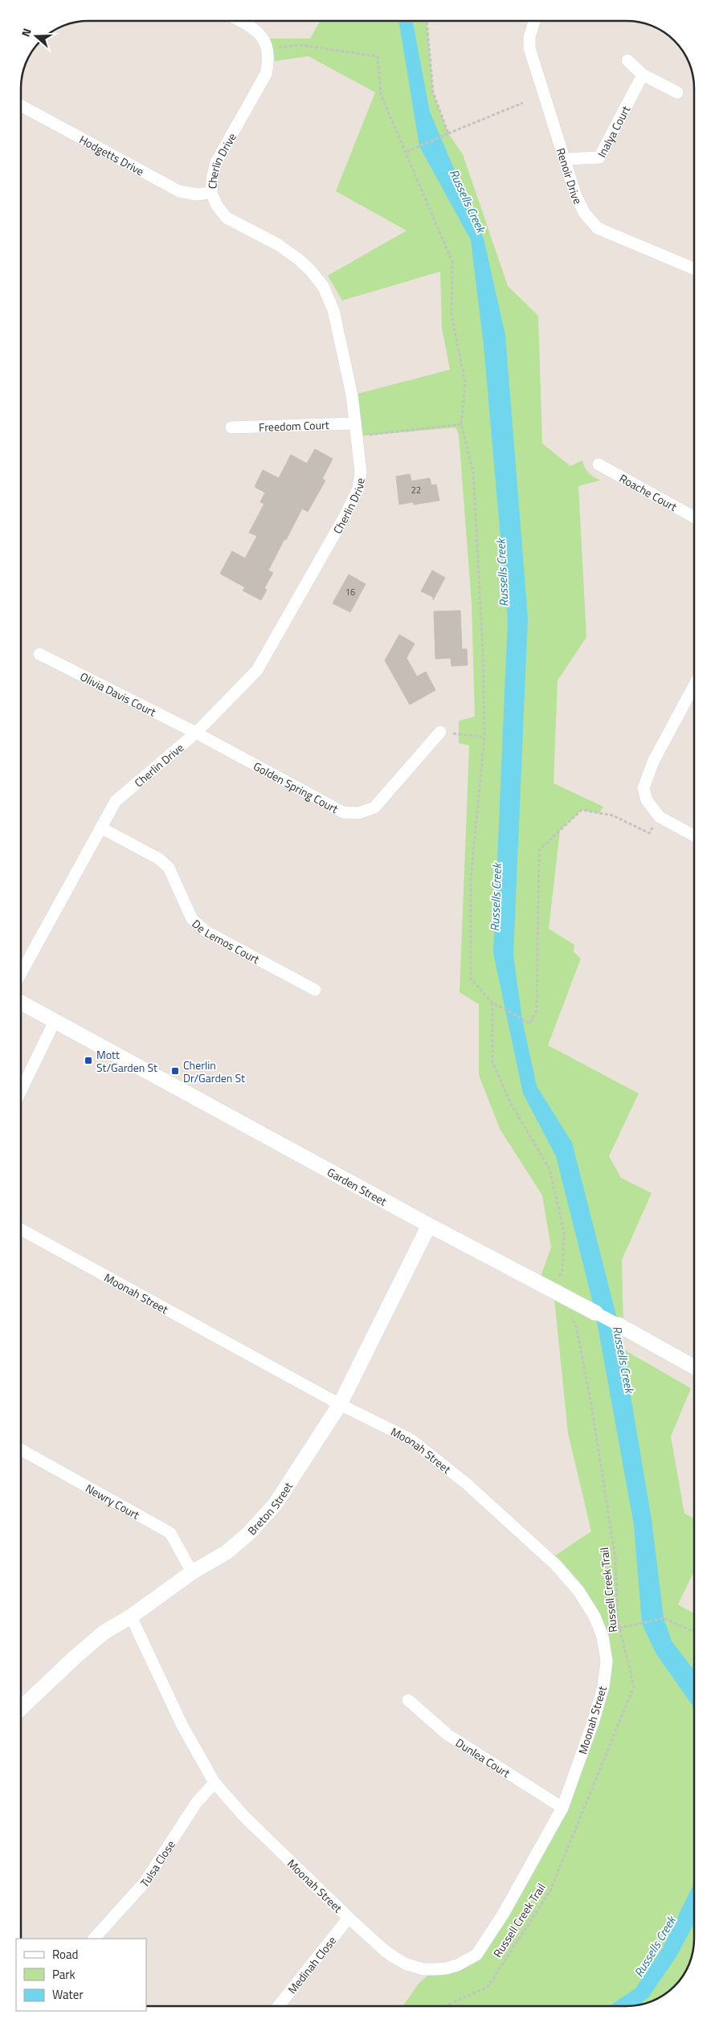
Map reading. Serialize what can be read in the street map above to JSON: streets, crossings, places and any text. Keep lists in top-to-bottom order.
{
  "streets": {
    "street": [
      "Inalya Court",
      "Hodgetts Drive",
      "Cherlin Drive",
      "Renoir Drive",
      "Freedom Court",
      "Roache Court",
      "Olivia Davis Court",
      "Golden Spring Court",
      "De Lemos Court",
      "Garden Street",
      "Moonah Street",
      "Newry Court",
      "Breton Street",
      "Dunlea Court",
      "Tulsa Close",
      "Medinah Close"
    ],
    "path": ["Russell Creek Trail"]
  },
  "crossings": [
    ["Inalya Court", "Renoir Drive"],
    ["Hodgetts Drive", "Cherlin Drive"],
    ["Cherlin Drive", "Freedom Court"],
    ["Cherlin Drive", "Olivia Davis Court"],
    ["Cherlin Drive", "Golden Spring Court"],
    ["Cherlin Drive", "De Lemos Court"],
    ["Olivia Davis Court", "Golden Spring Court"],
    ["Garden Street", "Breton Street"],
    ["Garden Street", "Russell Creek Trail"],
    ["Moonah Street", "Breton Street"],
    ["Moonah Street", "Dunlea Court"],
    ["Moonah Street", "Tulsa Close"],
    ["Moonah Street", "Medinah Close"],
    ["Newry Court", "Breton Street"]
  ],
  "water": ["Russells Creek"],
  "places": {
    "transit": ["Mott St/Garden St", "Cherlin Dr/Garden St"]
  },
  "house_numbers": ["22", "16"],
  "legend": ["Road", "Park", "Water"],
  "north": "left"
}
